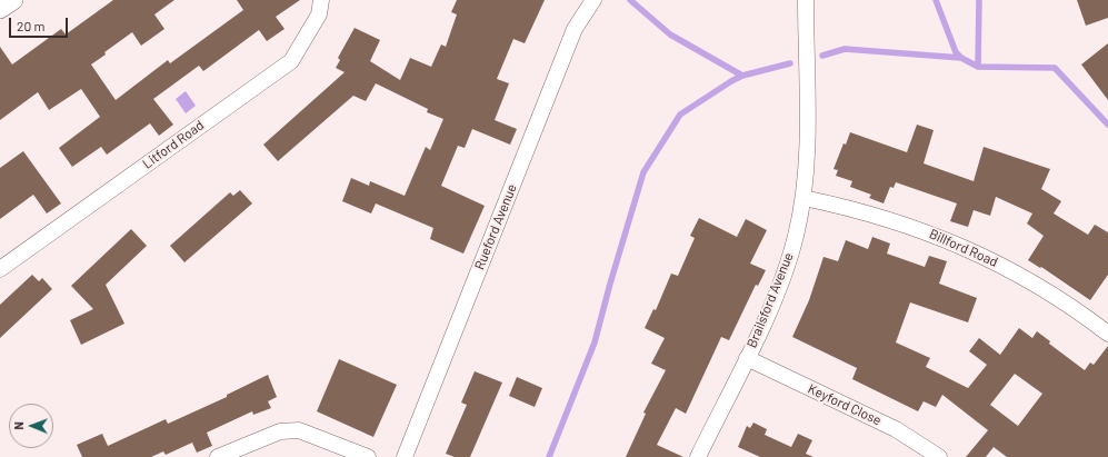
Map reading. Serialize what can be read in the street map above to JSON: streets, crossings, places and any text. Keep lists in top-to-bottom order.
{
  "streets": {
    "street": [
      "Litford Road",
      "Rueford Avenue",
      "Billford Road",
      "Brailsford Avenue",
      "Keyford Close"
    ]
  },
  "crossings": [
    ["Billford Road", "Brailsford Avenue"],
    ["Brailsford Avenue", "Keyford Close"]
  ],
  "scale_bar": "20 m",
  "north": "left"
}
